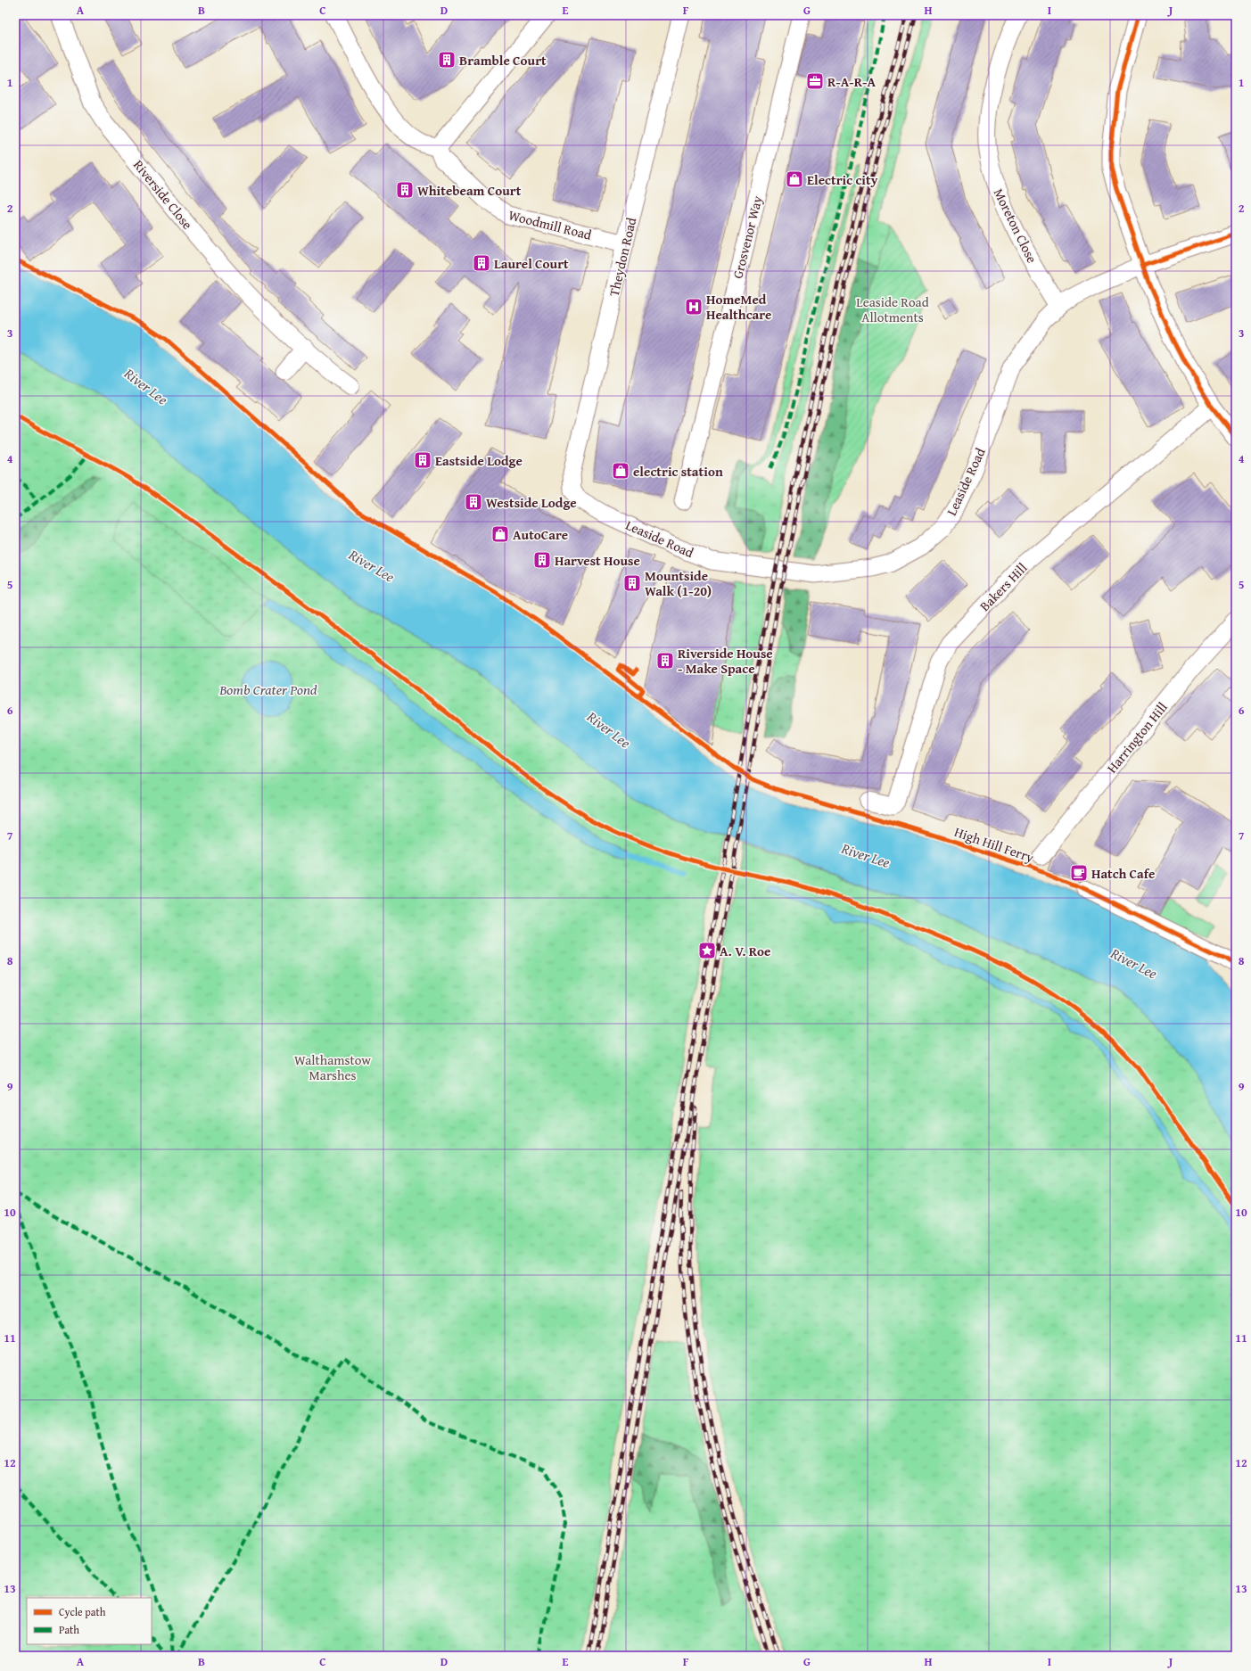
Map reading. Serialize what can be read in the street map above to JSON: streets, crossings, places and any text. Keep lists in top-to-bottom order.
{
  "streets": {
    "street": [
      "Riverside Close",
      "Woodmill Road",
      "Moreton Close",
      "Grosvenor Way",
      "Theydon Road",
      "Leaside Road",
      "Bakers Hill",
      "Harrington Hill"
    ],
    "cycle path": ["High Hill Ferry"]
  },
  "crossings": [
    ["Woodmill Road", "Theydon Road"],
    ["Moreton Close", "Leaside Road"],
    ["Theydon Road", "Leaside Road"]
  ],
  "water": ["River Lee", "Bomb Crater Pond"],
  "parks": ["Leaside Road Allotments", "Walthamstow Marshes"],
  "places": {
    "building": [
      "Bramble Court",
      "Whitebeam Court",
      "Laurel Court",
      "Eastside Lodge",
      "Westside Lodge",
      "Harvest House",
      "Mountside Walk (1-20)",
      "Riverside House - Make Space"
    ],
    "office": ["R-A-R-A"],
    "shop": ["Electric city", "electric station", "AutoCare"],
    "hospital": ["HomeMed Healthcare"],
    "cafe": ["Hatch Cafe"],
    "place": ["A. V. Roe"]
  },
  "legend": ["Cycle path", "Path"],
  "grid": {
    "columns": [
      "A",
      "B",
      "C",
      "D",
      "E",
      "F",
      "G",
      "H",
      "I",
      "J"
    ],
    "rows": [
      "1",
      "2",
      "3",
      "4",
      "5",
      "6",
      "7",
      "8",
      "9",
      "10",
      "11",
      "12",
      "13"
    ]
  }
}
